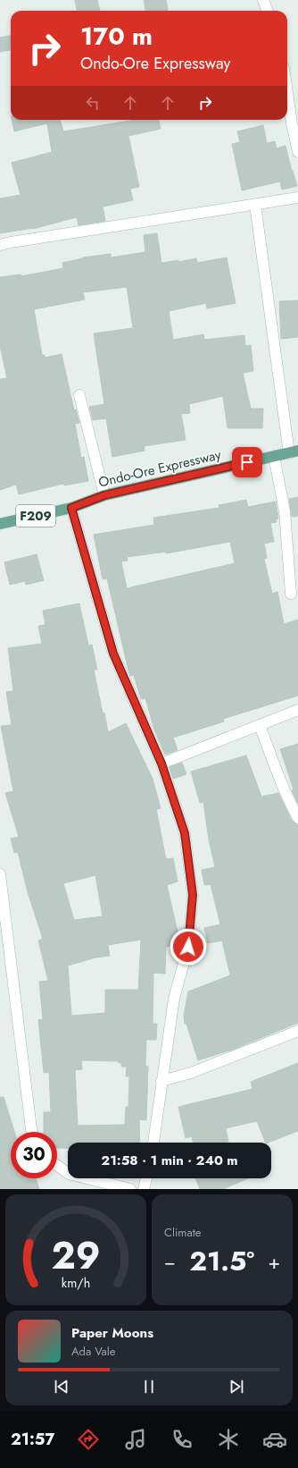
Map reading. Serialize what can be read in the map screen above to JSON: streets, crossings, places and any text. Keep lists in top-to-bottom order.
{
  "streets": {
    "main road": ["Ondo-Ore Expressway", "F209"]
  },
  "crossings": [
    ["Ondo-Ore Expressway", "F209"]
  ],
  "page": {
    "turn": ["170 m", "Ondo-Ore Expressway"],
    "limit": "30",
    "trip": "21:58 · 1 min · 240 m",
    "tile": "Climate",
    "heat": ["−", "21.5°", "+"],
    "song": ["Paper Moons", "Ada Vale"],
    "tabs": "21:57",
    "gauge": ["29", "km/h"]
  }
}
